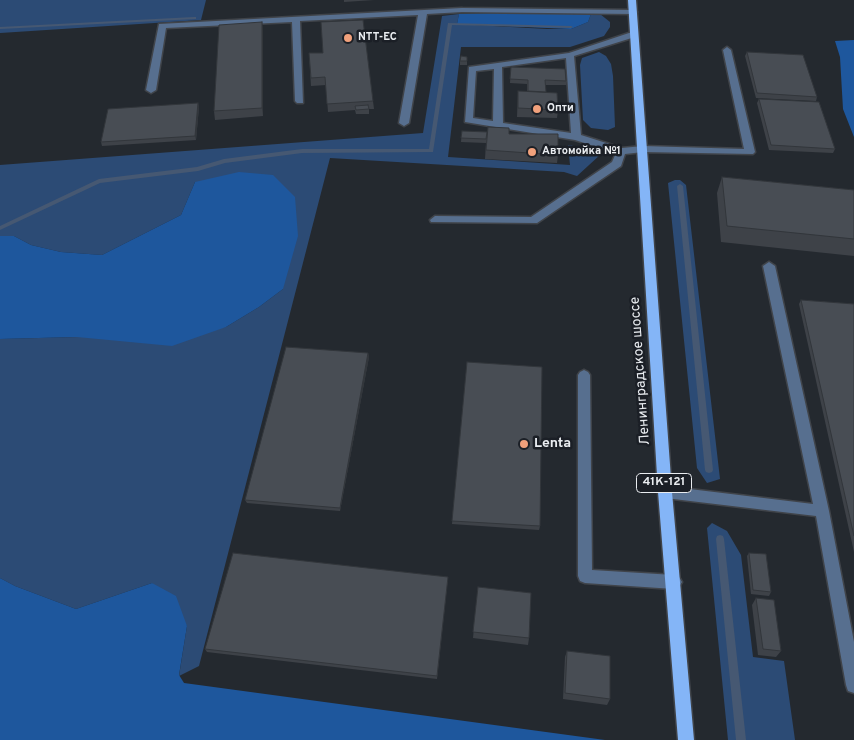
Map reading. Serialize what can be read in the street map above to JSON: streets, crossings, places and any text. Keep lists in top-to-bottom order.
{
  "streets": {
    "main road": ["Ленинградское шоссе", "41К-121"]
  },
  "places": [
    "NTT-EC",
    "Опти",
    "Автомойка №1",
    "Lenta"
  ]
}
